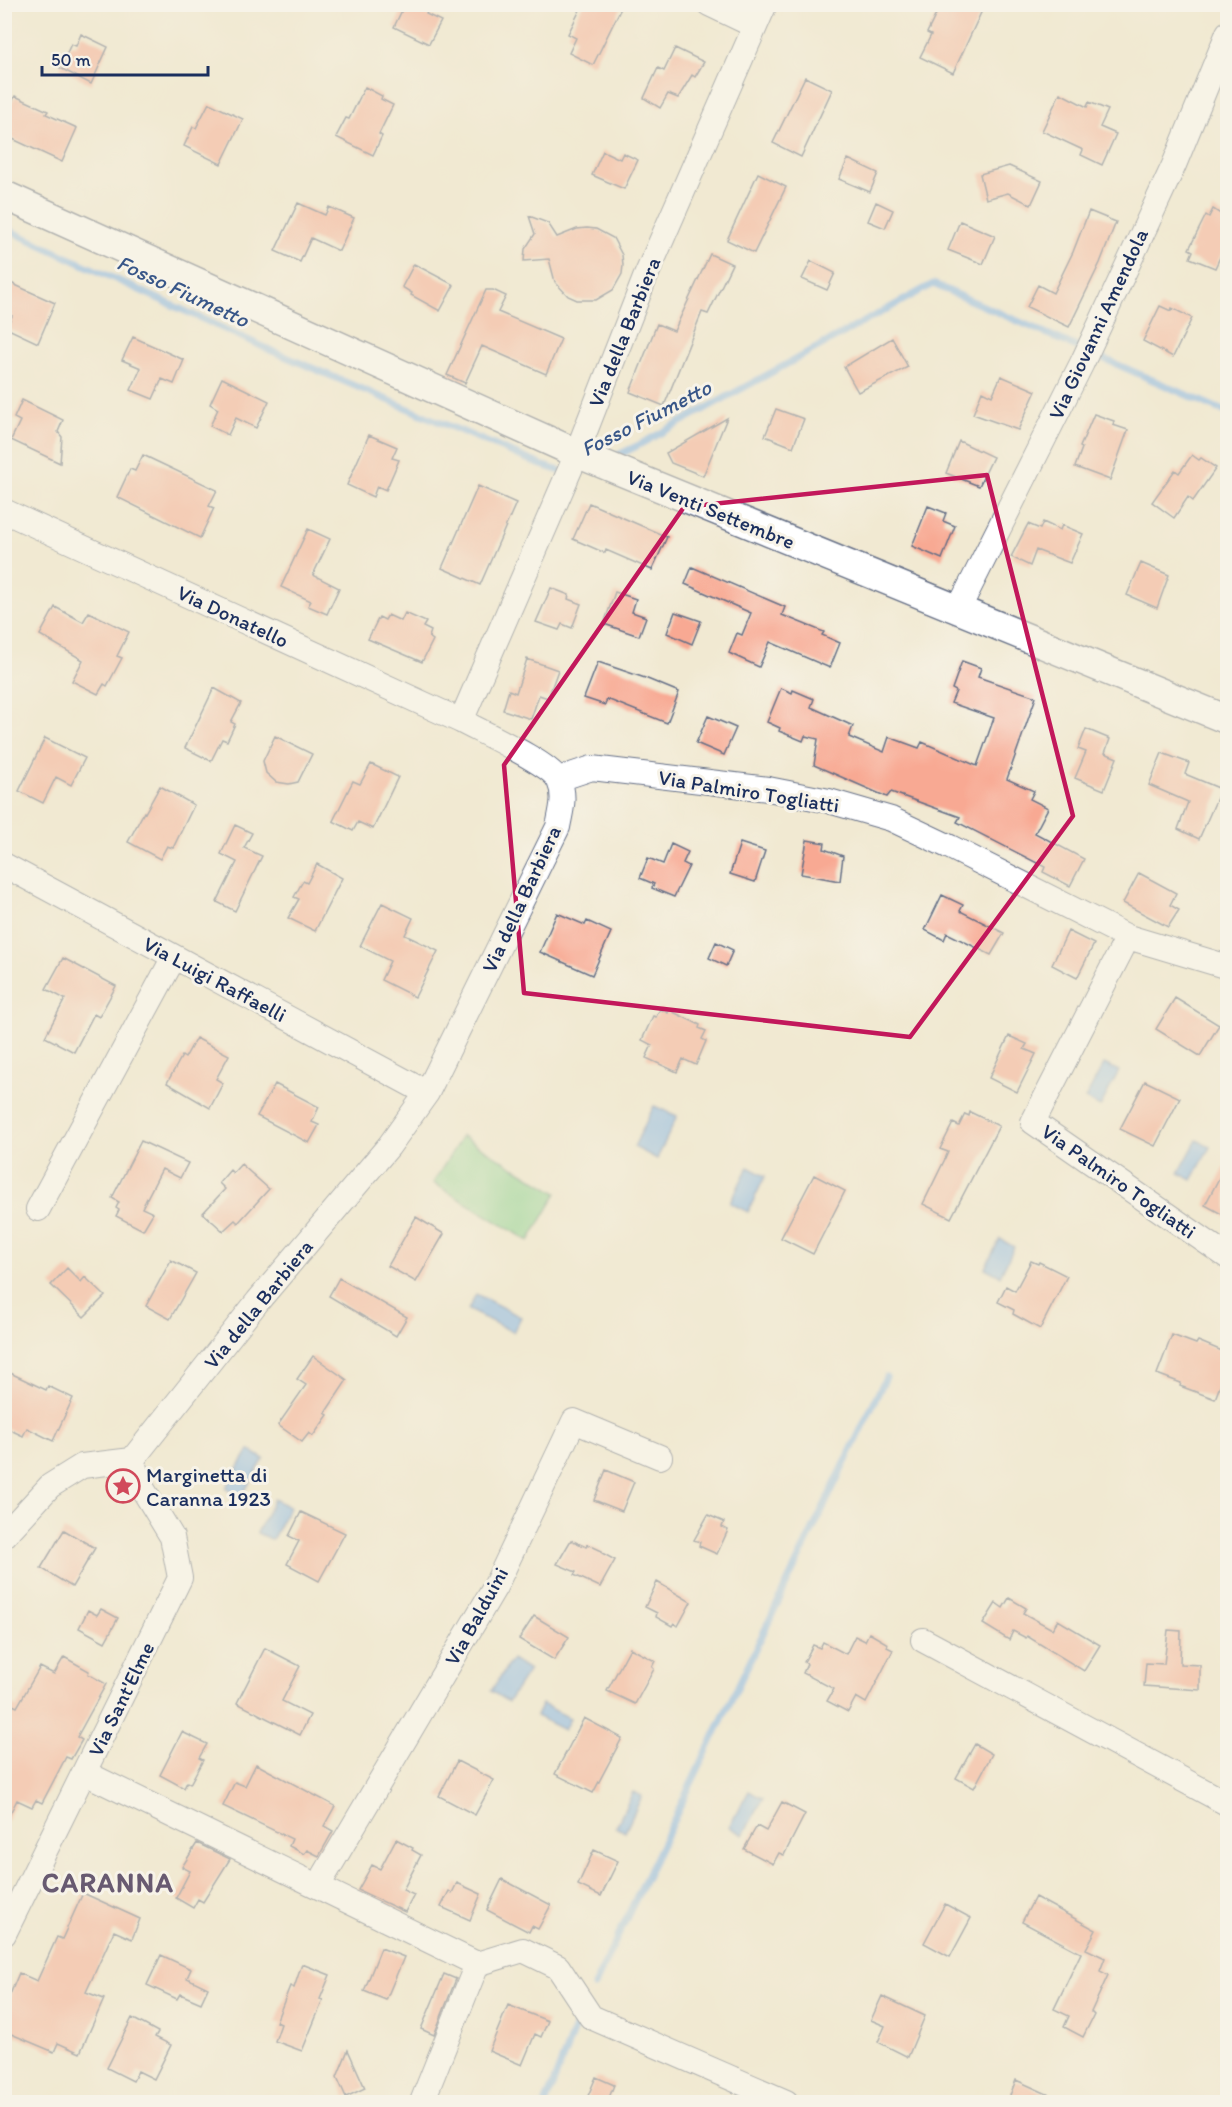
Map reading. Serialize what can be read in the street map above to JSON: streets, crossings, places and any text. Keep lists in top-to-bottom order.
{
  "streets": {
    "street": [
      "Via Giovanni Amendola",
      "Via della Barbiera",
      "Via Venti Settembre",
      "Via Donatello",
      "Via Palmiro Togliatti",
      "Via Luigi Raffaelli",
      "Via Balduini",
      "Via Sant'Elme"
    ]
  },
  "crossings": [
    ["Via Giovanni Amendola", "Via Venti Settembre"],
    ["Via della Barbiera", "Via Venti Settembre"],
    ["Via della Barbiera", "Via Donatello"],
    ["Via della Barbiera", "Via Palmiro Togliatti"],
    ["Via della Barbiera", "Via Luigi Raffaelli"],
    ["Via della Barbiera", "Via Sant'Elme"]
  ],
  "districts": ["CARANNA"],
  "water": ["Fosso Fiumetto"],
  "places": {
    "place": ["Marginetta di Caranna 1923"]
  },
  "scale_bar": "50 m"
}
